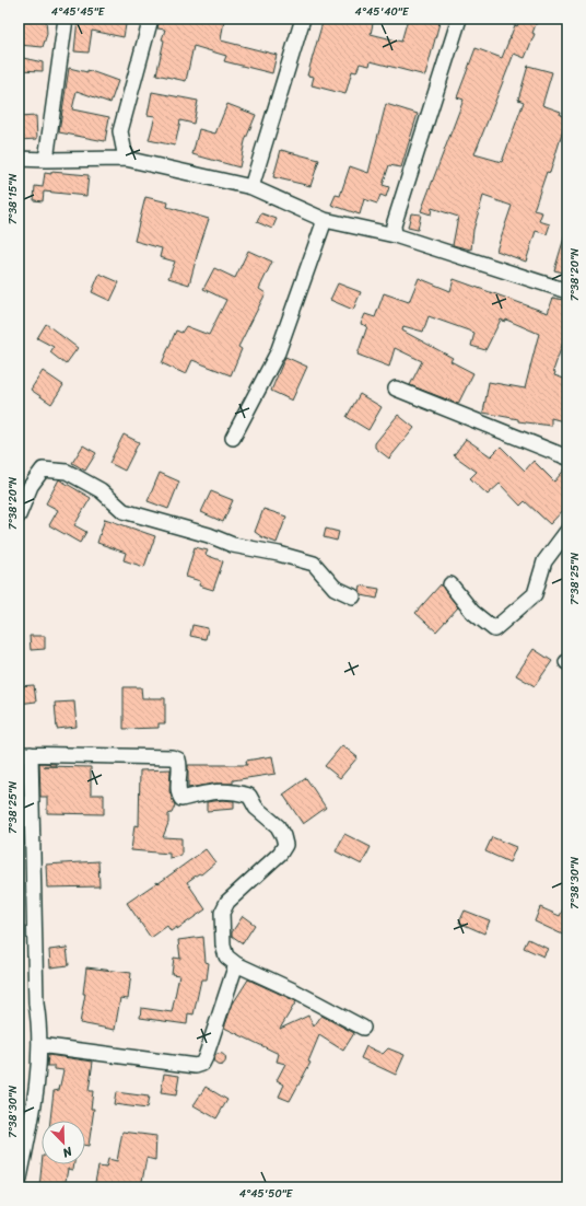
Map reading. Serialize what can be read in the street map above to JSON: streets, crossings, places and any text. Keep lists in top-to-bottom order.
{
  "north": "bottom right",
  "coordinates": [
    "4°45'45\"E",
    "4°45'40\"E",
    "7°38'15\"N",
    "7°38'20\"N",
    "7°38'25\"N",
    "7°38'30\"N",
    "4°45'50\"E"
  ]
}
